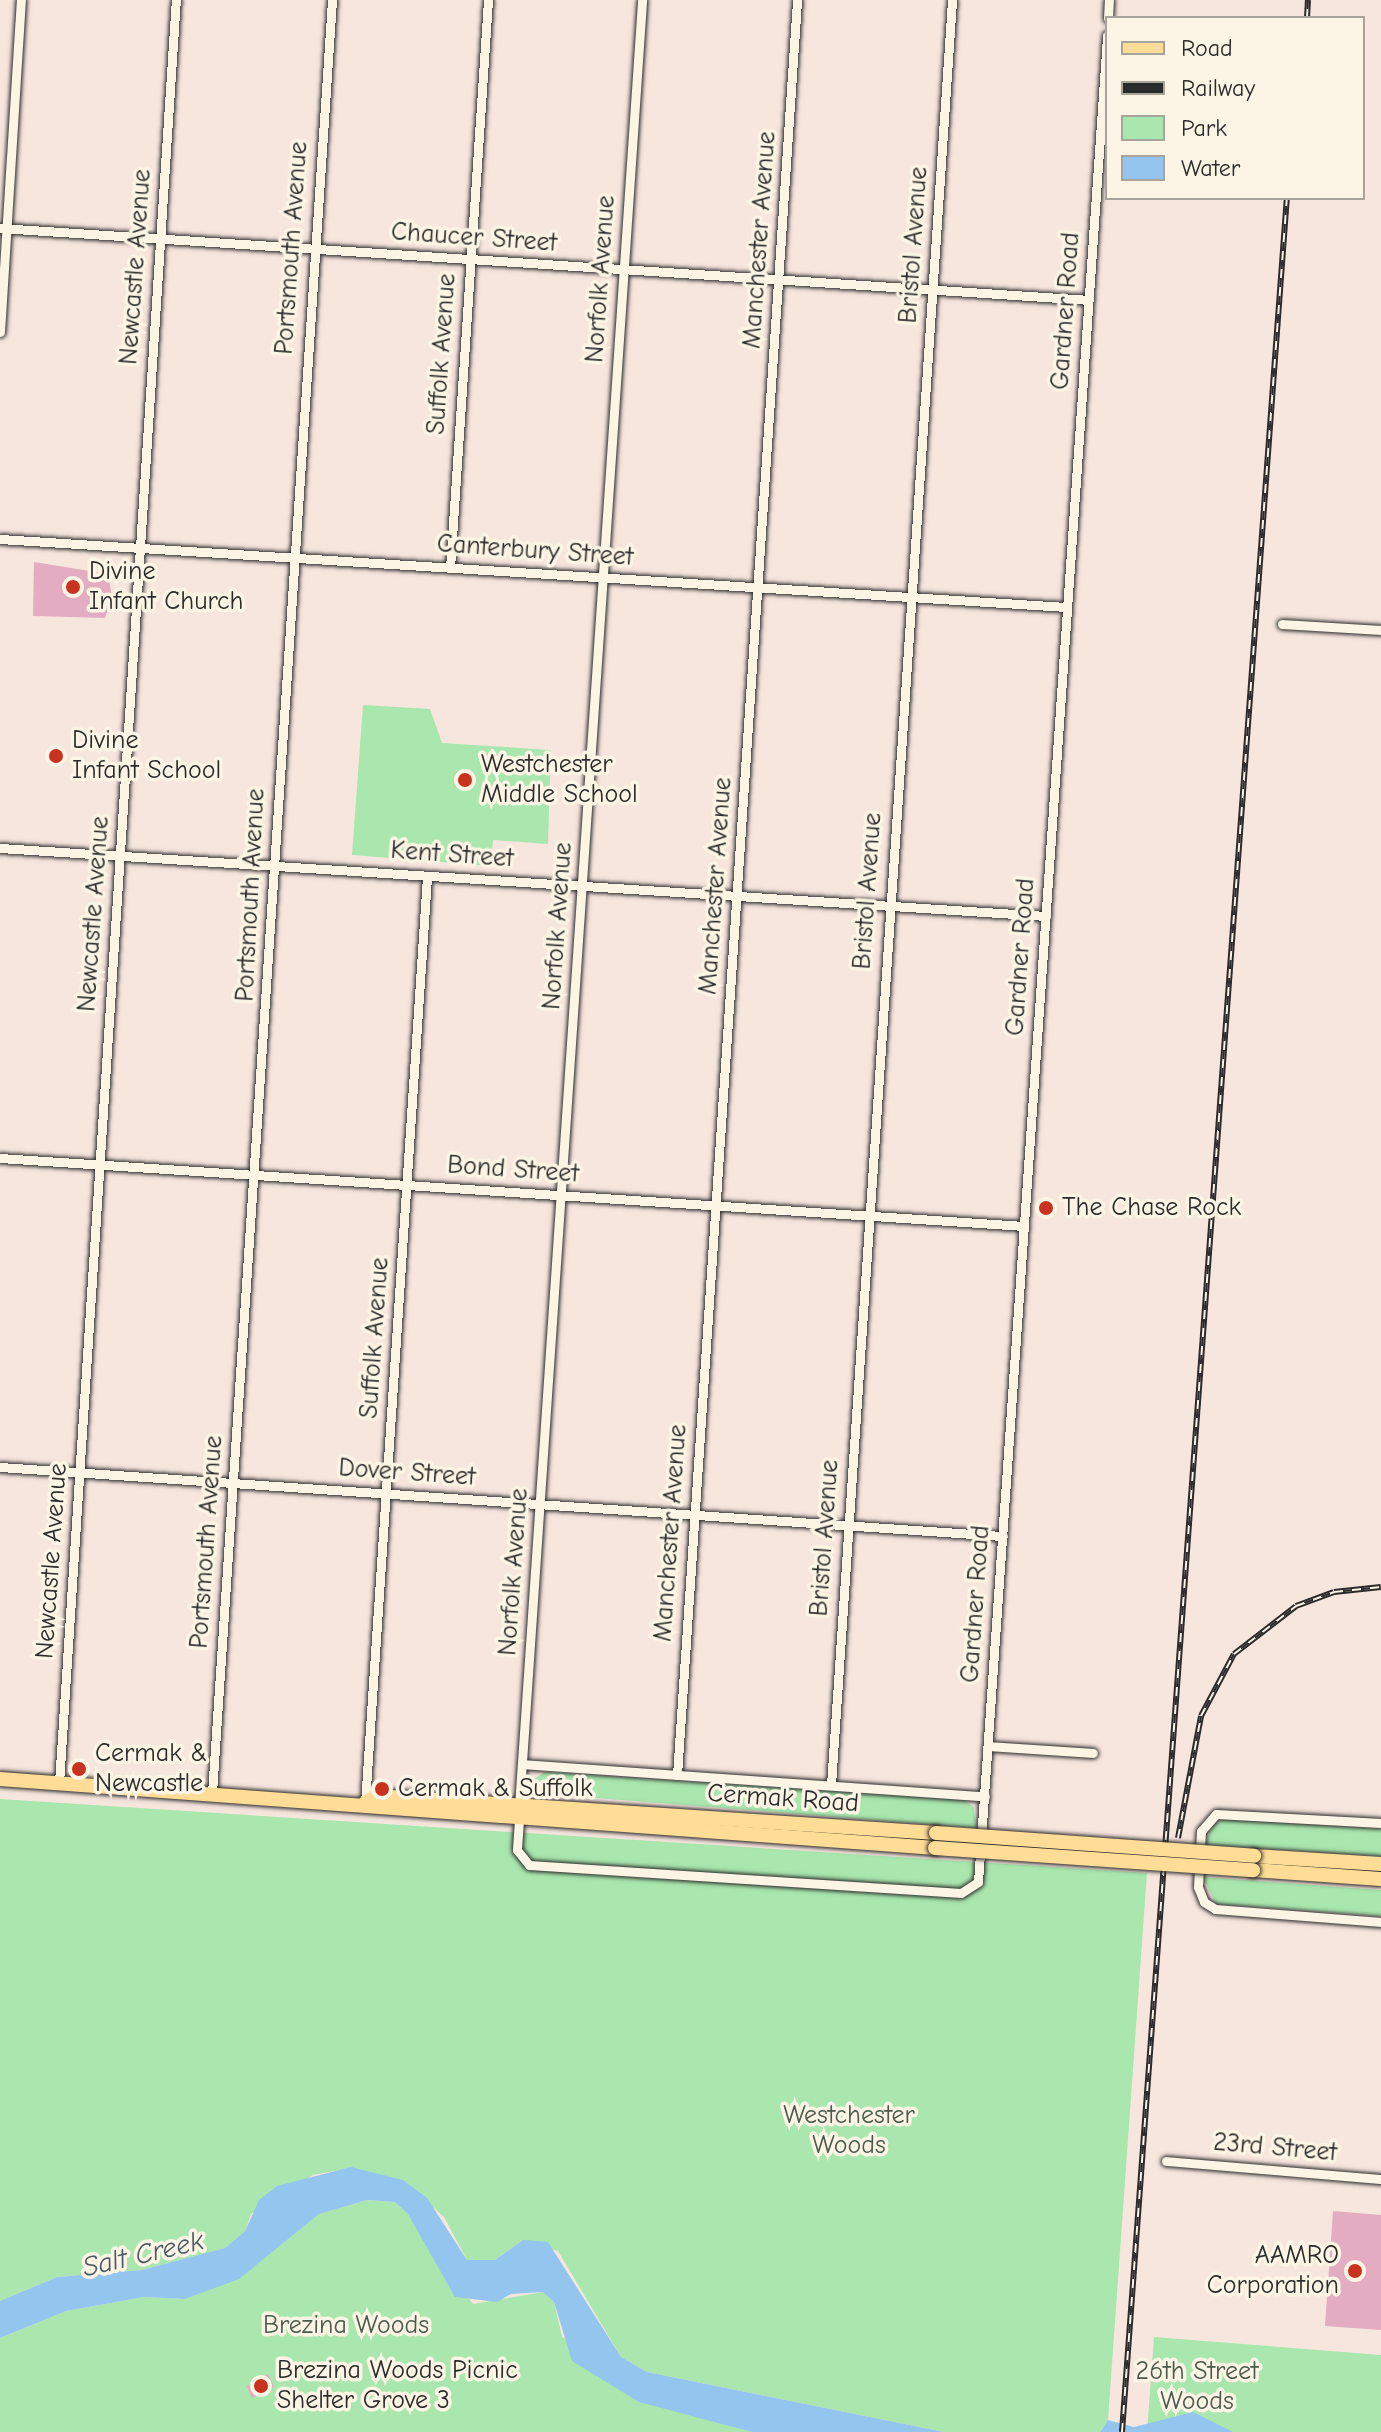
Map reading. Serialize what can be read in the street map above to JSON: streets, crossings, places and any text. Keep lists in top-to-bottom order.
{
  "streets": {
    "main road": ["Cermak Road"],
    "street": [
      "Chaucer Street",
      "Manchester Avenue",
      "Bristol Avenue",
      "Portsmouth Avenue",
      "Newcastle Avenue",
      "Norfolk Avenue",
      "Gardner Road",
      "Suffolk Avenue",
      "Canterbury Street",
      "Kent Street",
      "Bond Street",
      "Dover Street",
      "23rd Street"
    ]
  },
  "crossings": [
    ["Chaucer Street", "Manchester Avenue"],
    ["Chaucer Street", "Bristol Avenue"],
    ["Chaucer Street", "Portsmouth Avenue"],
    ["Chaucer Street", "Newcastle Avenue"],
    ["Chaucer Street", "Norfolk Avenue"],
    ["Chaucer Street", "Gardner Road"],
    ["Chaucer Street", "Suffolk Avenue"],
    ["Manchester Avenue", "Canterbury Street"],
    ["Manchester Avenue", "Kent Street"],
    ["Manchester Avenue", "Bond Street"],
    ["Manchester Avenue", "Dover Street"],
    ["Manchester Avenue", "Cermak Road"],
    ["Bristol Avenue", "Canterbury Street"],
    ["Bristol Avenue", "Kent Street"],
    ["Bristol Avenue", "Bond Street"],
    ["Bristol Avenue", "Dover Street"],
    ["Bristol Avenue", "Cermak Road"],
    ["Portsmouth Avenue", "Canterbury Street"],
    ["Portsmouth Avenue", "Kent Street"],
    ["Portsmouth Avenue", "Bond Street"],
    ["Portsmouth Avenue", "Dover Street"],
    ["Portsmouth Avenue", "Cermak Road"],
    ["Newcastle Avenue", "Canterbury Street"],
    ["Newcastle Avenue", "Kent Street"],
    ["Newcastle Avenue", "Bond Street"],
    ["Newcastle Avenue", "Dover Street"],
    ["Newcastle Avenue", "Cermak Road"],
    ["Norfolk Avenue", "Gardner Road"],
    ["Norfolk Avenue", "Canterbury Street"],
    ["Norfolk Avenue", "Kent Street"],
    ["Norfolk Avenue", "Bond Street"],
    ["Norfolk Avenue", "Dover Street"],
    ["Norfolk Avenue", "Cermak Road"],
    ["Gardner Road", "Canterbury Street"],
    ["Gardner Road", "Kent Street"],
    ["Gardner Road", "Bond Street"],
    ["Gardner Road", "Dover Street"],
    ["Gardner Road", "Cermak Road"],
    ["Suffolk Avenue", "Canterbury Street"],
    ["Suffolk Avenue", "Kent Street"],
    ["Suffolk Avenue", "Bond Street"],
    ["Suffolk Avenue", "Dover Street"],
    ["Suffolk Avenue", "Cermak Road"]
  ],
  "water": ["Salt Creek"],
  "parks": ["Westchester Woods", "Brezina Woods", "26th Street Woods"],
  "places": [
    "Divine Infant Church",
    "Divine Infant School",
    "Westchester Middle School",
    "The Chase Rock",
    "Cermak & Newcastle",
    "Cermak & Suffolk",
    "AAMRO Corporation",
    "Brezina Woods Picnic Shelter Grove 3"
  ],
  "legend": [
    "Road",
    "Railway",
    "Park",
    "Water"
  ]
}
